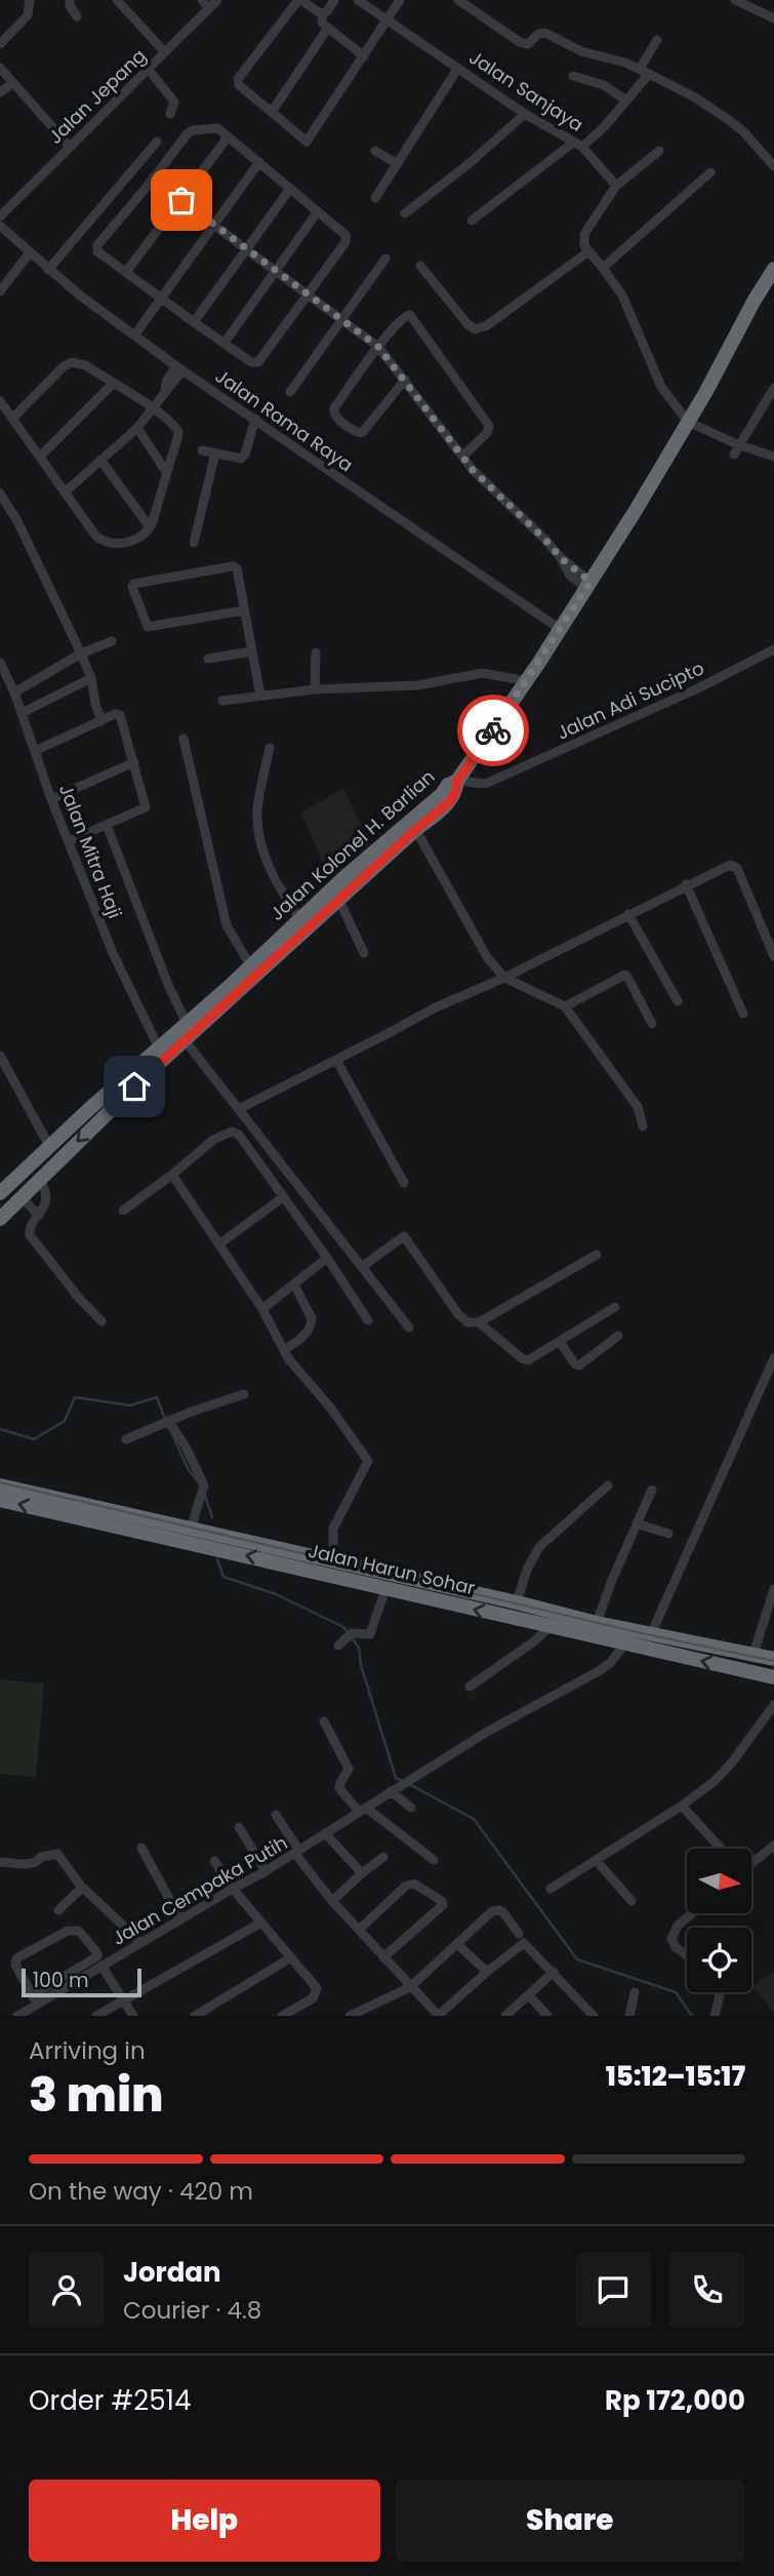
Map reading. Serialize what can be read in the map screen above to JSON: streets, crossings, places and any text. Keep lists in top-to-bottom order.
{
  "streets": {
    "highway": ["Jalan Kolonel H. Barlian", "Jalan Harun Sohar"],
    "street": [
      "Jalan Sanjaya",
      "Jalan Jepang",
      "Jalan Rama Raya",
      "Jalan Adi Sucipto",
      "Jalan Mitra Haji",
      "Jalan Cempaka Putih"
    ]
  },
  "crossings": [
    ["Jalan Rama Raya", "Jalan Kolonel H. Barlian"],
    ["Jalan Adi Sucipto", "Jalan Kolonel H. Barlian"],
    ["Jalan Kolonel H. Barlian", "Jalan Mitra Haji"],
    ["Jalan Harun Sohar", "Jalan Cempaka Putih"]
  ],
  "scale_bar": "100 m",
  "north": "right",
  "page": {
    "scale": "100 m",
    "heading": ["3 min", "Arriving in", "15:12–15:17"],
    "panel": [
      "Jordan",
      "Courier · 4.8",
      "Order #2514",
      "Rp 172,000"
    ],
    "bar": "On the way · 420 m",
    "buttons": ["Help", "Share"]
  }
}
